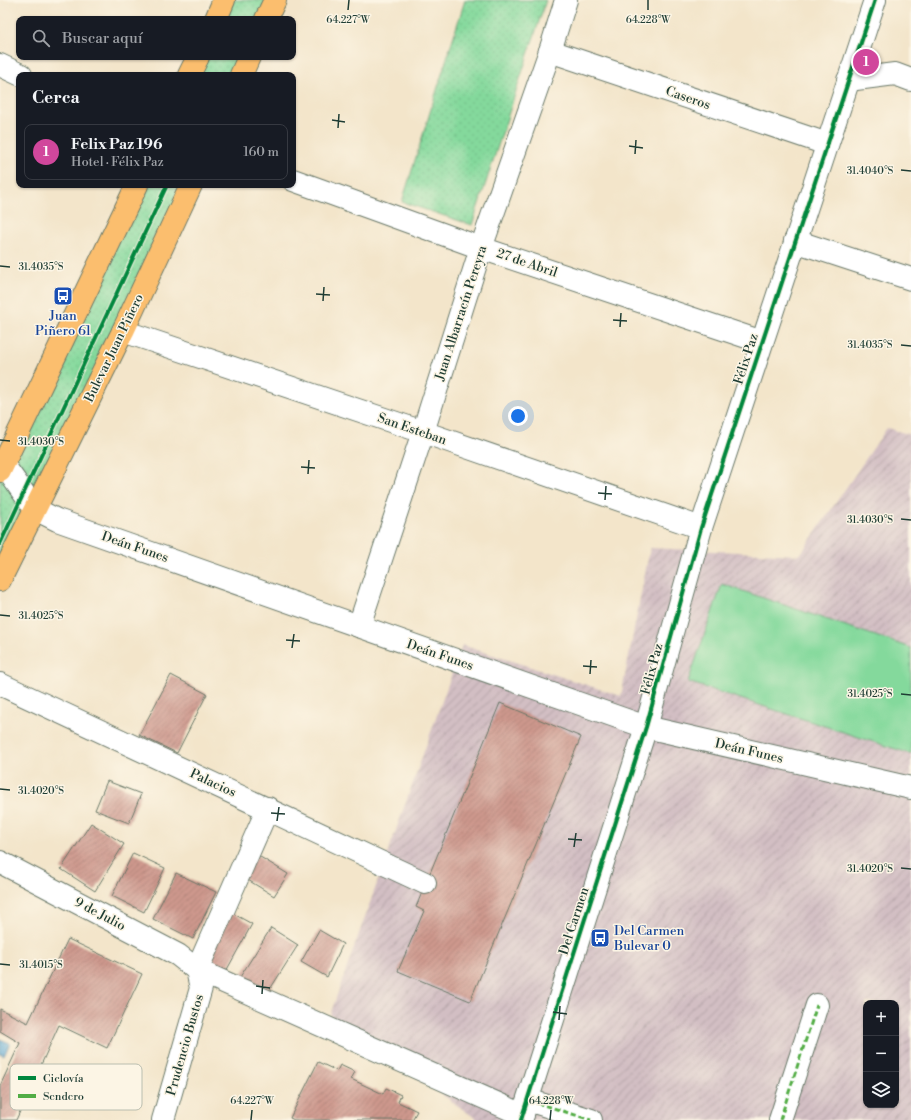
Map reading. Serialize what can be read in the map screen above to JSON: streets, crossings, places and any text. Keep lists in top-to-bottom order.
{
  "streets": {
    "main road": ["Bulevar Juan Piñero"],
    "street": [
      "Caseros",
      "27 de Abril",
      "Juan Albarracín Pereyra",
      "Félix Paz",
      "San Esteban",
      "Deán Funes",
      "Palacios",
      "9 de Julio",
      "Del Carmen",
      "Prudencio Bustos"
    ]
  },
  "crossings": [
    ["Caseros", "Juan Albarracín Pereyra"],
    ["Caseros", "Félix Paz"],
    ["27 de Abril", "Juan Albarracín Pereyra"],
    ["27 de Abril", "Félix Paz"],
    ["Juan Albarracín Pereyra", "San Esteban"],
    ["Juan Albarracín Pereyra", "Deán Funes"],
    ["Bulevar Juan Piñero", "San Esteban"],
    ["Bulevar Juan Piñero", "Deán Funes"],
    ["Félix Paz", "San Esteban"],
    ["Félix Paz", "Deán Funes"],
    ["Félix Paz", "Del Carmen"],
    ["Deán Funes", "Del Carmen"],
    ["9 de Julio", "Del Carmen"],
    ["9 de Julio", "Prudencio Bustos"]
  ],
  "places": {
    "bus stop": ["Juan Piñero 61", "Del Carmen Bulevar 0"]
  },
  "legend": ["Ciclovía", "Sendero"],
  "page": {
    "search": "Buscar aquí",
    "pins": "1",
    "heading": "Cerca",
    "list": [
      {
        "mark": "1",
        "name": "Felix Paz 196",
        "note": "Hotel · Félix Paz",
        "value": "160 m"
      }
    ],
    "map_buttons": ["+", "−"]
  },
  "coordinates": [
    "64.227°W",
    "64.228°W",
    "31.4040°S",
    "31.4035°S",
    "31.4030°S",
    "31.4025°S",
    "31.4020°S",
    "31.4015°S"
  ]
}
